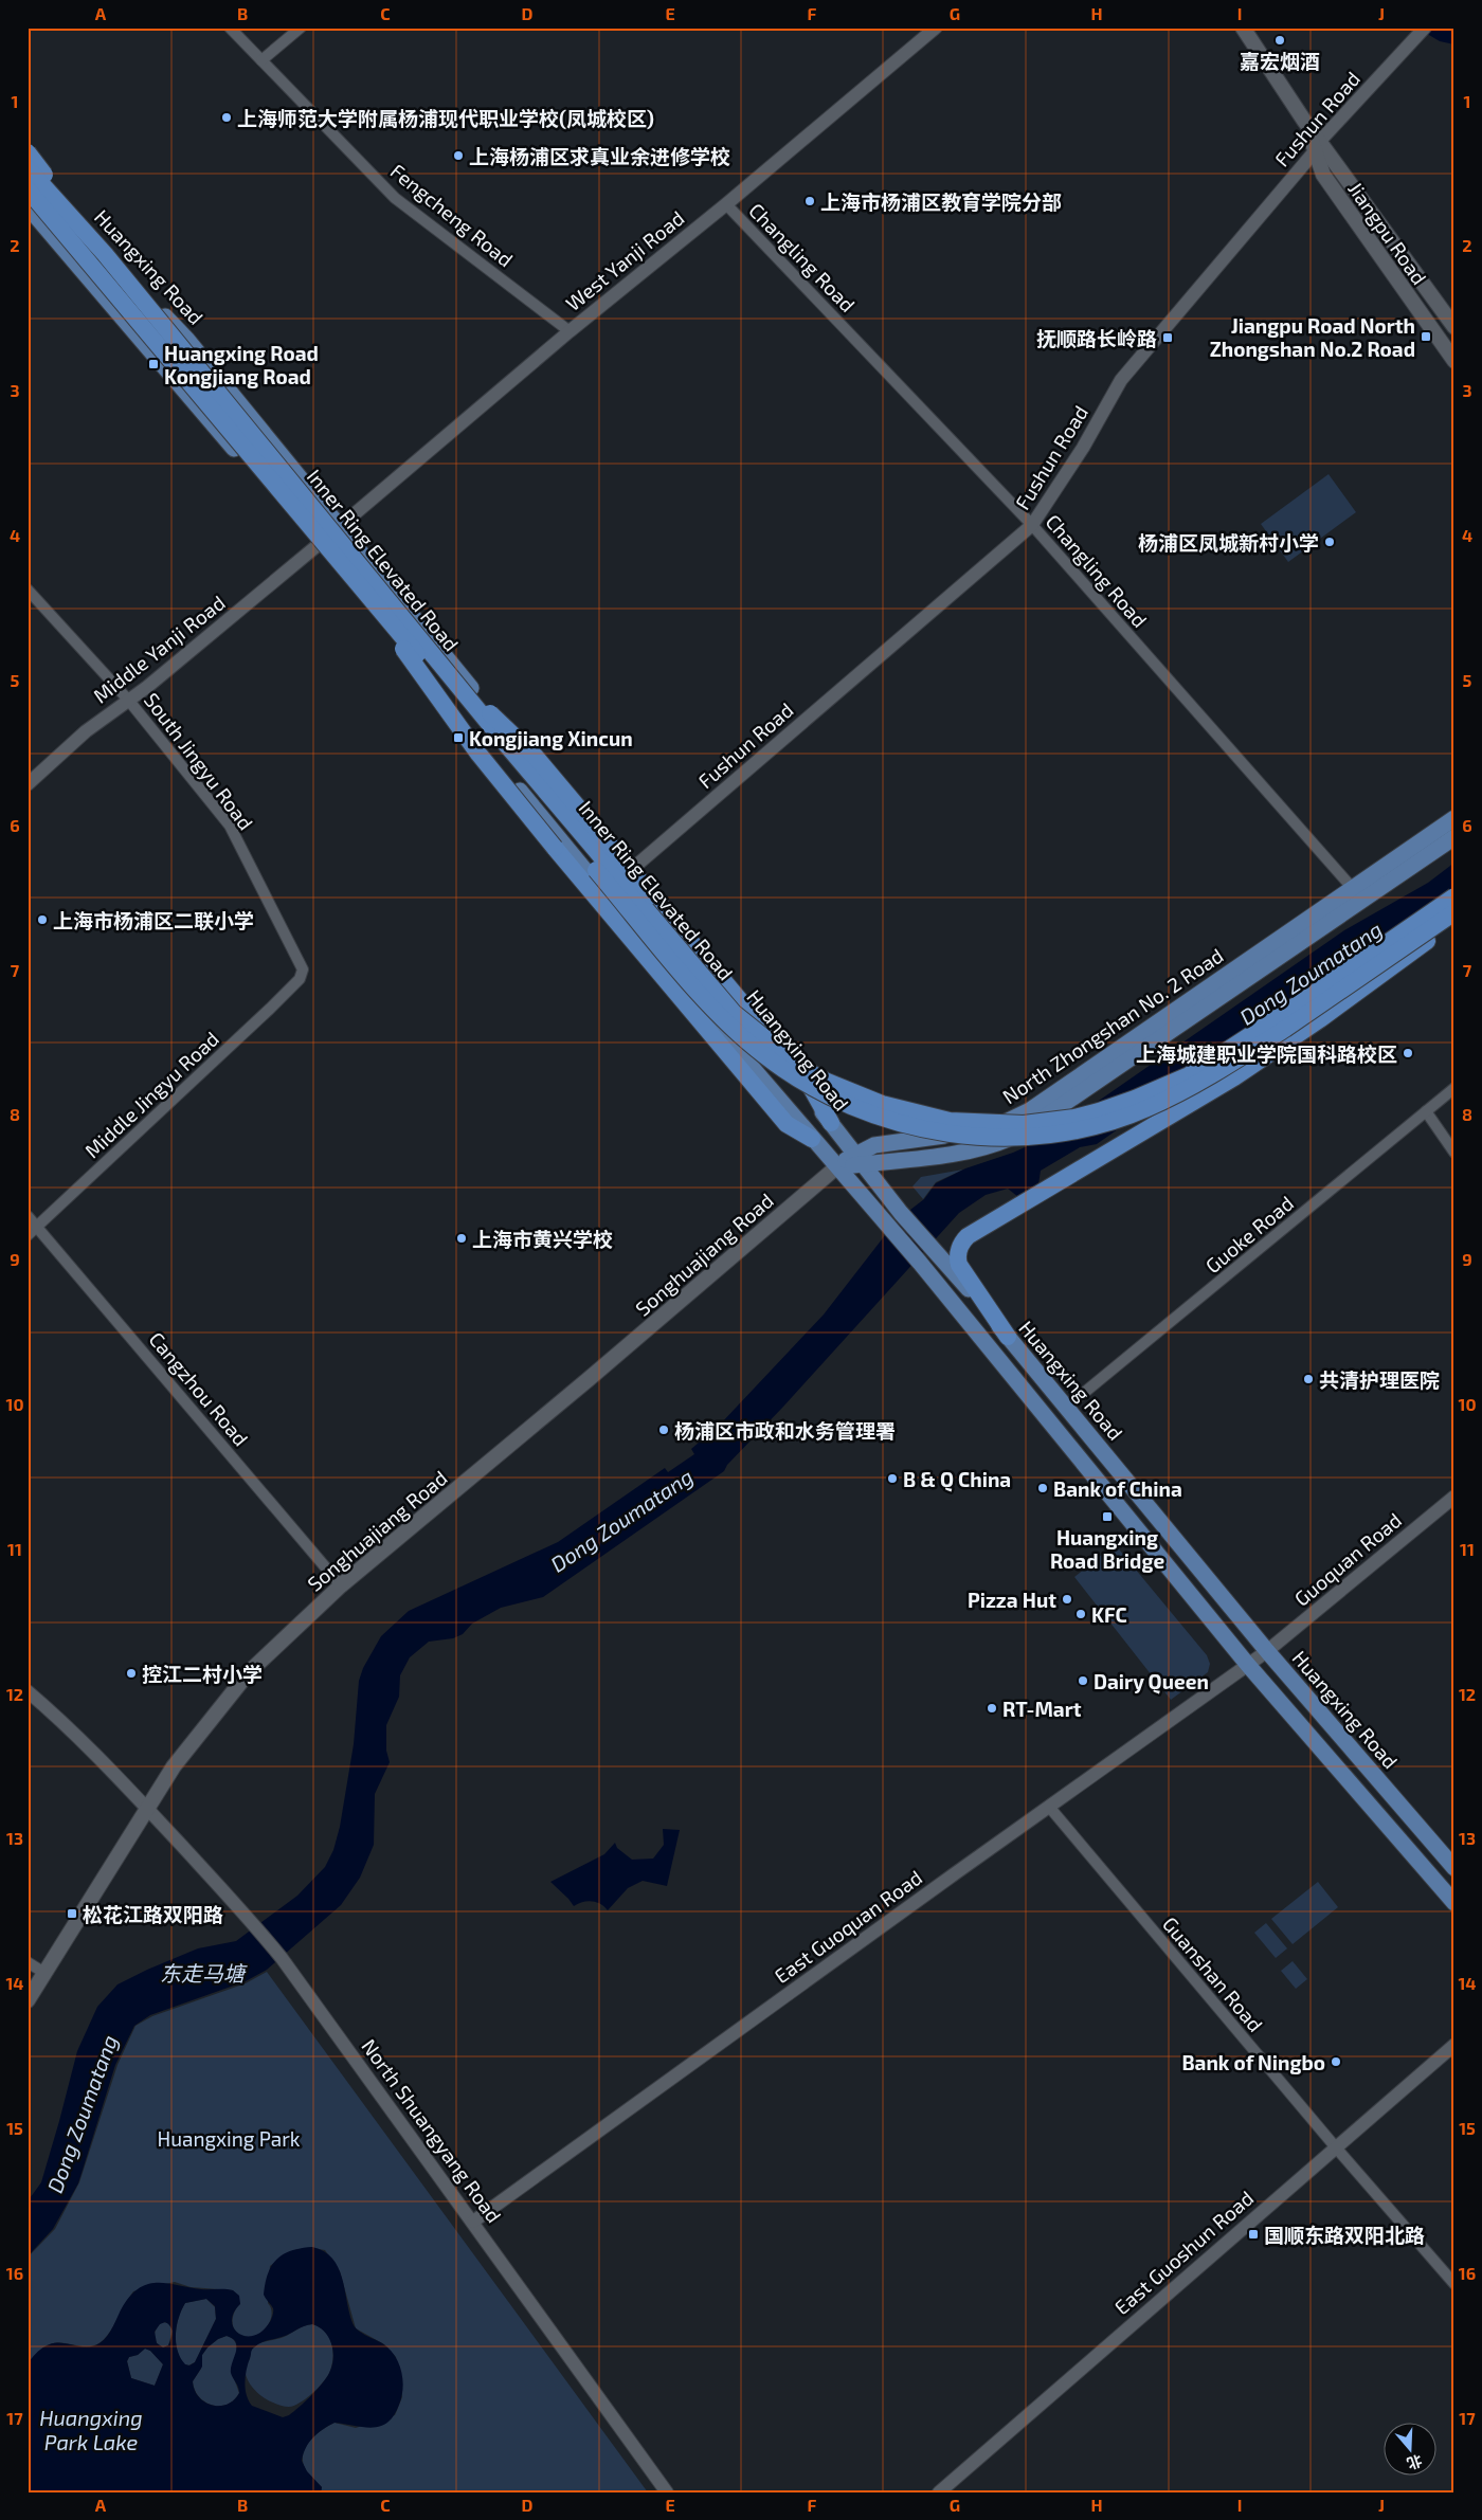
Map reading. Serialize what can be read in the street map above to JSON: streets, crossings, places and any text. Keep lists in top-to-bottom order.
{
  "streets": {
    "highway": ["Inner Ring Elevated Road"],
    "main road": [
      "Jiangpu Road",
      "Huangxing Road",
      "North Zhongshan No. 2 Road",
      "Songhuajiang Road"
    ],
    "street": [
      "Fushun Road",
      "Fengcheng Road",
      "Changling Road",
      "West Yanji Road",
      "Middle Yanji Road",
      "South Jingyu Road",
      "Middle Jingyu Road",
      "Guoke Road",
      "Cangzhou Road",
      "Guoquan Road",
      "East Guoquan Road",
      "Guanshan Road",
      "North Shuangyang Road",
      "East Guoshun Road"
    ]
  },
  "crossings": [
    ["Fushun Road", "Jiangpu Road"],
    ["Fushun Road", "Changling Road"],
    ["Fushun Road", "Huangxing Road"],
    ["Fengcheng Road", "West Yanji Road"],
    ["Changling Road", "West Yanji Road"],
    ["Changling Road", "North Zhongshan No. 2 Road"],
    ["West Yanji Road", "Huangxing Road"],
    ["West Yanji Road", "Middle Yanji Road"],
    ["Huangxing Road", "North Zhongshan No. 2 Road"],
    ["Huangxing Road", "Guoke Road"],
    ["Huangxing Road", "Guoquan Road"],
    ["Middle Yanji Road", "South Jingyu Road"],
    ["South Jingyu Road", "Middle Jingyu Road"],
    ["North Zhongshan No. 2 Road", "Songhuajiang Road"],
    ["Middle Jingyu Road", "Cangzhou Road"],
    ["Songhuajiang Road", "Cangzhou Road"],
    ["Songhuajiang Road", "North Shuangyang Road"],
    ["Guoquan Road", "East Guoquan Road"],
    ["East Guoquan Road", "Guanshan Road"],
    ["East Guoquan Road", "North Shuangyang Road"],
    ["Guanshan Road", "East Guoshun Road"]
  ],
  "water": ["Dong Zoumatang", "东走马塘", "Huangxing Park Lake"],
  "parks": ["Huangxing Park"],
  "places": {
    "other": [
      "嘉宏烟酒",
      "上海师范大学附属杨浦现代职业学校(凤城校区)",
      "上海杨浦区求真业余进修学校",
      "上海市杨浦区教育学院分部",
      "杨浦区凤城新村小学",
      "上海市杨浦区二联小学",
      "上海城建职业学院国科路校区",
      "上海市黄兴学校",
      "共清护理医院",
      "杨浦区市政和水务管理署",
      "B & Q China",
      "Bank of China",
      "Pizza Hut",
      "KFC",
      "控江二村小学",
      "Dairy Queen",
      "RT-Mart",
      "Bank of Ningbo"
    ],
    "transit": [
      "Jiangpu Road North Zhongshan No.2 Road",
      "抚顺路长岭路",
      "Huangxing Road Kongjiang Road",
      "Kongjiang Xincun",
      "Huangxing Road Bridge",
      "松花江路双阳路",
      "国顺东路双阳北路"
    ]
  },
  "north": "bottom",
  "grid": {
    "columns": [
      "A",
      "B",
      "C",
      "D",
      "E",
      "F",
      "G",
      "H",
      "I",
      "J"
    ],
    "rows": [
      "1",
      "2",
      "3",
      "4",
      "5",
      "6",
      "7",
      "8",
      "9",
      "10",
      "11",
      "12",
      "13",
      "14",
      "15",
      "16",
      "17"
    ]
  }
}
